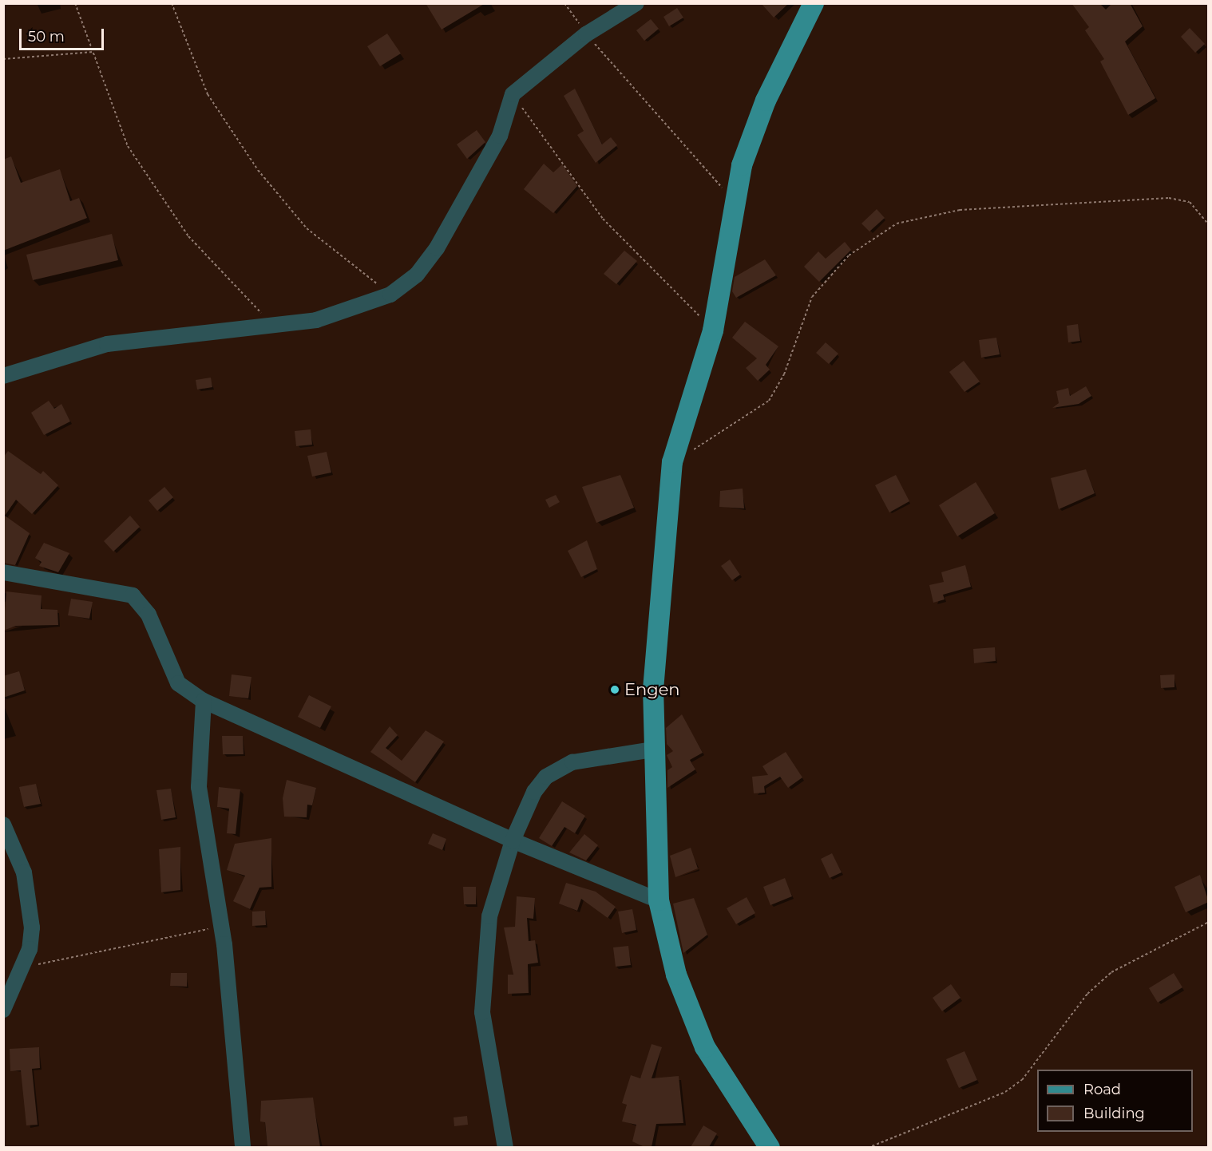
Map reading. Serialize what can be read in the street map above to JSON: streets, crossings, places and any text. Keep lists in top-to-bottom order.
{
  "places": ["Engen"],
  "legend": ["Road", "Building"],
  "scale_bar": "50 m"
}
